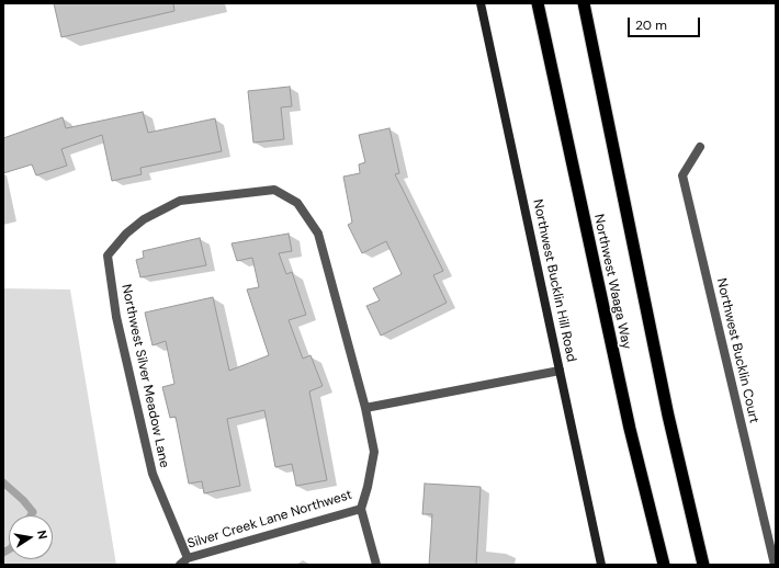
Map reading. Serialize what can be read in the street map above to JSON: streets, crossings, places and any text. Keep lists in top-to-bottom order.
{
  "streets": {
    "highway": ["Northwest Waaga Way"],
    "main road": ["Northwest Bucklin Hill Road"],
    "street": ["Northwest Bucklin Court", "Northwest Silver Meadow Lane", "Silver Creek Lane Northwest"]
  },
  "crossings": [
    ["Northwest Silver Meadow Lane", "Silver Creek Lane Northwest"]
  ],
  "scale_bar": "20 m",
  "north": "right"
}
